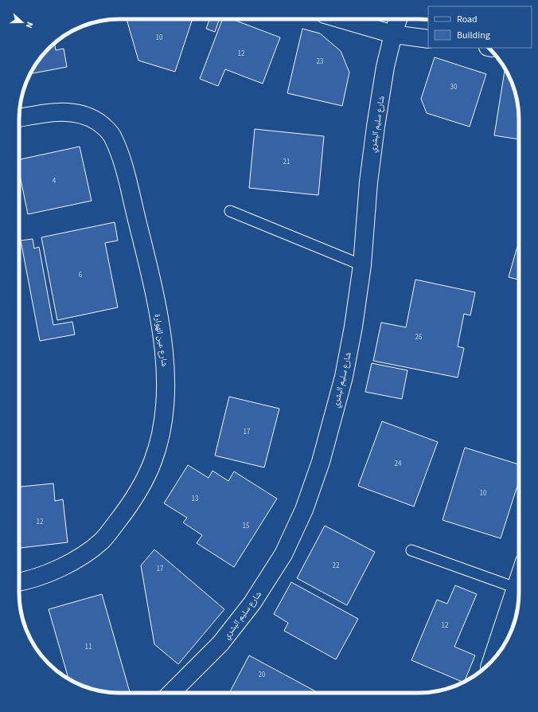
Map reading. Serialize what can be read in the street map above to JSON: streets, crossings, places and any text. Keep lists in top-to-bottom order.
{
  "streets": {
    "street": ["شارع سليم البشري", "شارع عين الهوارة"]
  },
  "house_numbers": [
    "10",
    "12",
    "23",
    "30",
    "21",
    "4",
    "6",
    "26",
    "17",
    "24",
    "10",
    "13",
    "12",
    "15",
    "22",
    "17",
    "12",
    "11",
    "20"
  ],
  "legend": ["Road", "Building"],
  "north": "right"
}
